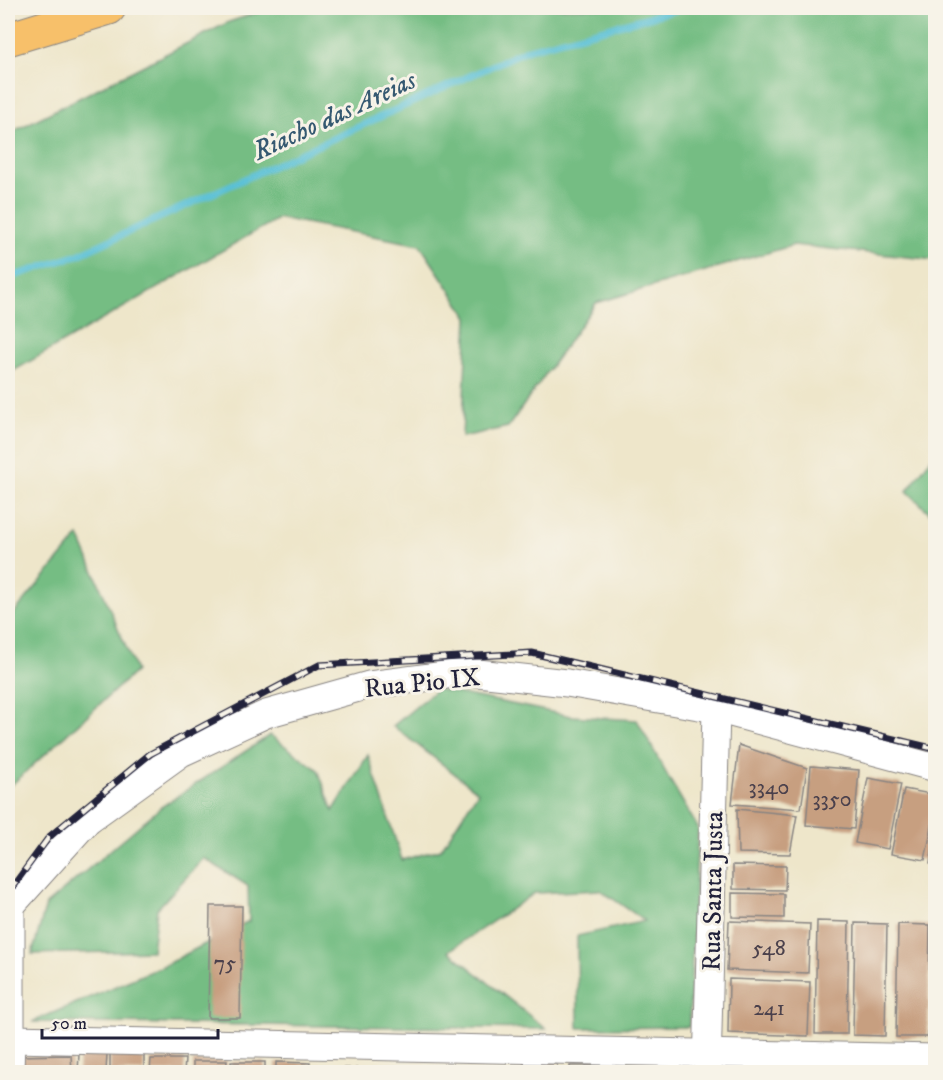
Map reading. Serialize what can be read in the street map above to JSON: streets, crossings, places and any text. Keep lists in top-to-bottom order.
{
  "streets": {
    "street": ["Rua Pio IX", "Rua Santa Justa"]
  },
  "crossings": [
    ["Rua Pio IX", "Rua Santa Justa"]
  ],
  "water": ["Riacho das Areias"],
  "house_numbers": [
    "3340",
    "3350",
    "548",
    "75",
    "241"
  ],
  "scale_bar": "50 m"
}
